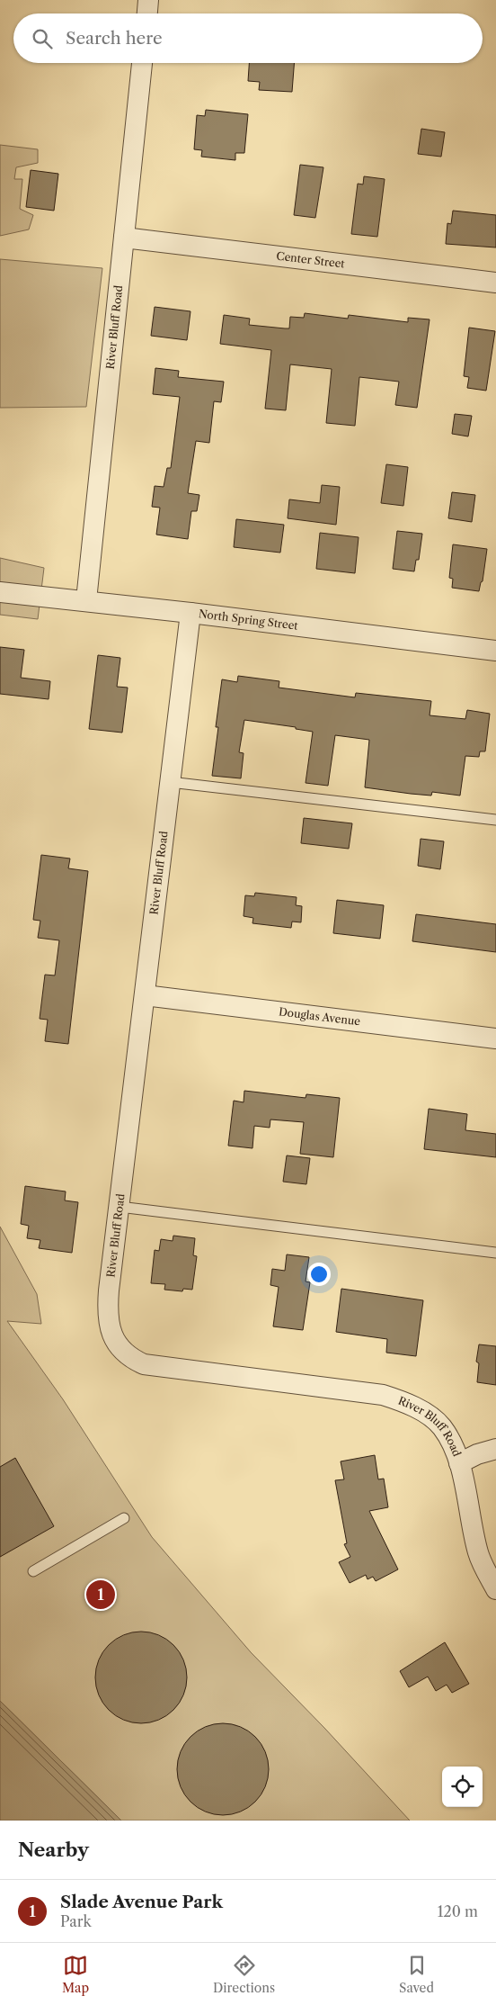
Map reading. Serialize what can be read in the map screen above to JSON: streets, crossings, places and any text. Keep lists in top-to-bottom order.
{
  "streets": {
    "street": [
      "Center Street",
      "River Bluff Road",
      "North Spring Street",
      "Douglas Avenue"
    ]
  },
  "crossings": [
    ["Center Street", "River Bluff Road"],
    ["River Bluff Road", "North Spring Street"],
    ["River Bluff Road", "Douglas Avenue"]
  ],
  "page": {
    "search": "Search here",
    "pins": "1",
    "heading": "Nearby",
    "list": [
      {
        "mark": "1",
        "name": "Slade Avenue Park",
        "note": "Park",
        "value": "120 m"
      }
    ],
    "nav": ["Map", "Directions", "Saved"]
  }
}
